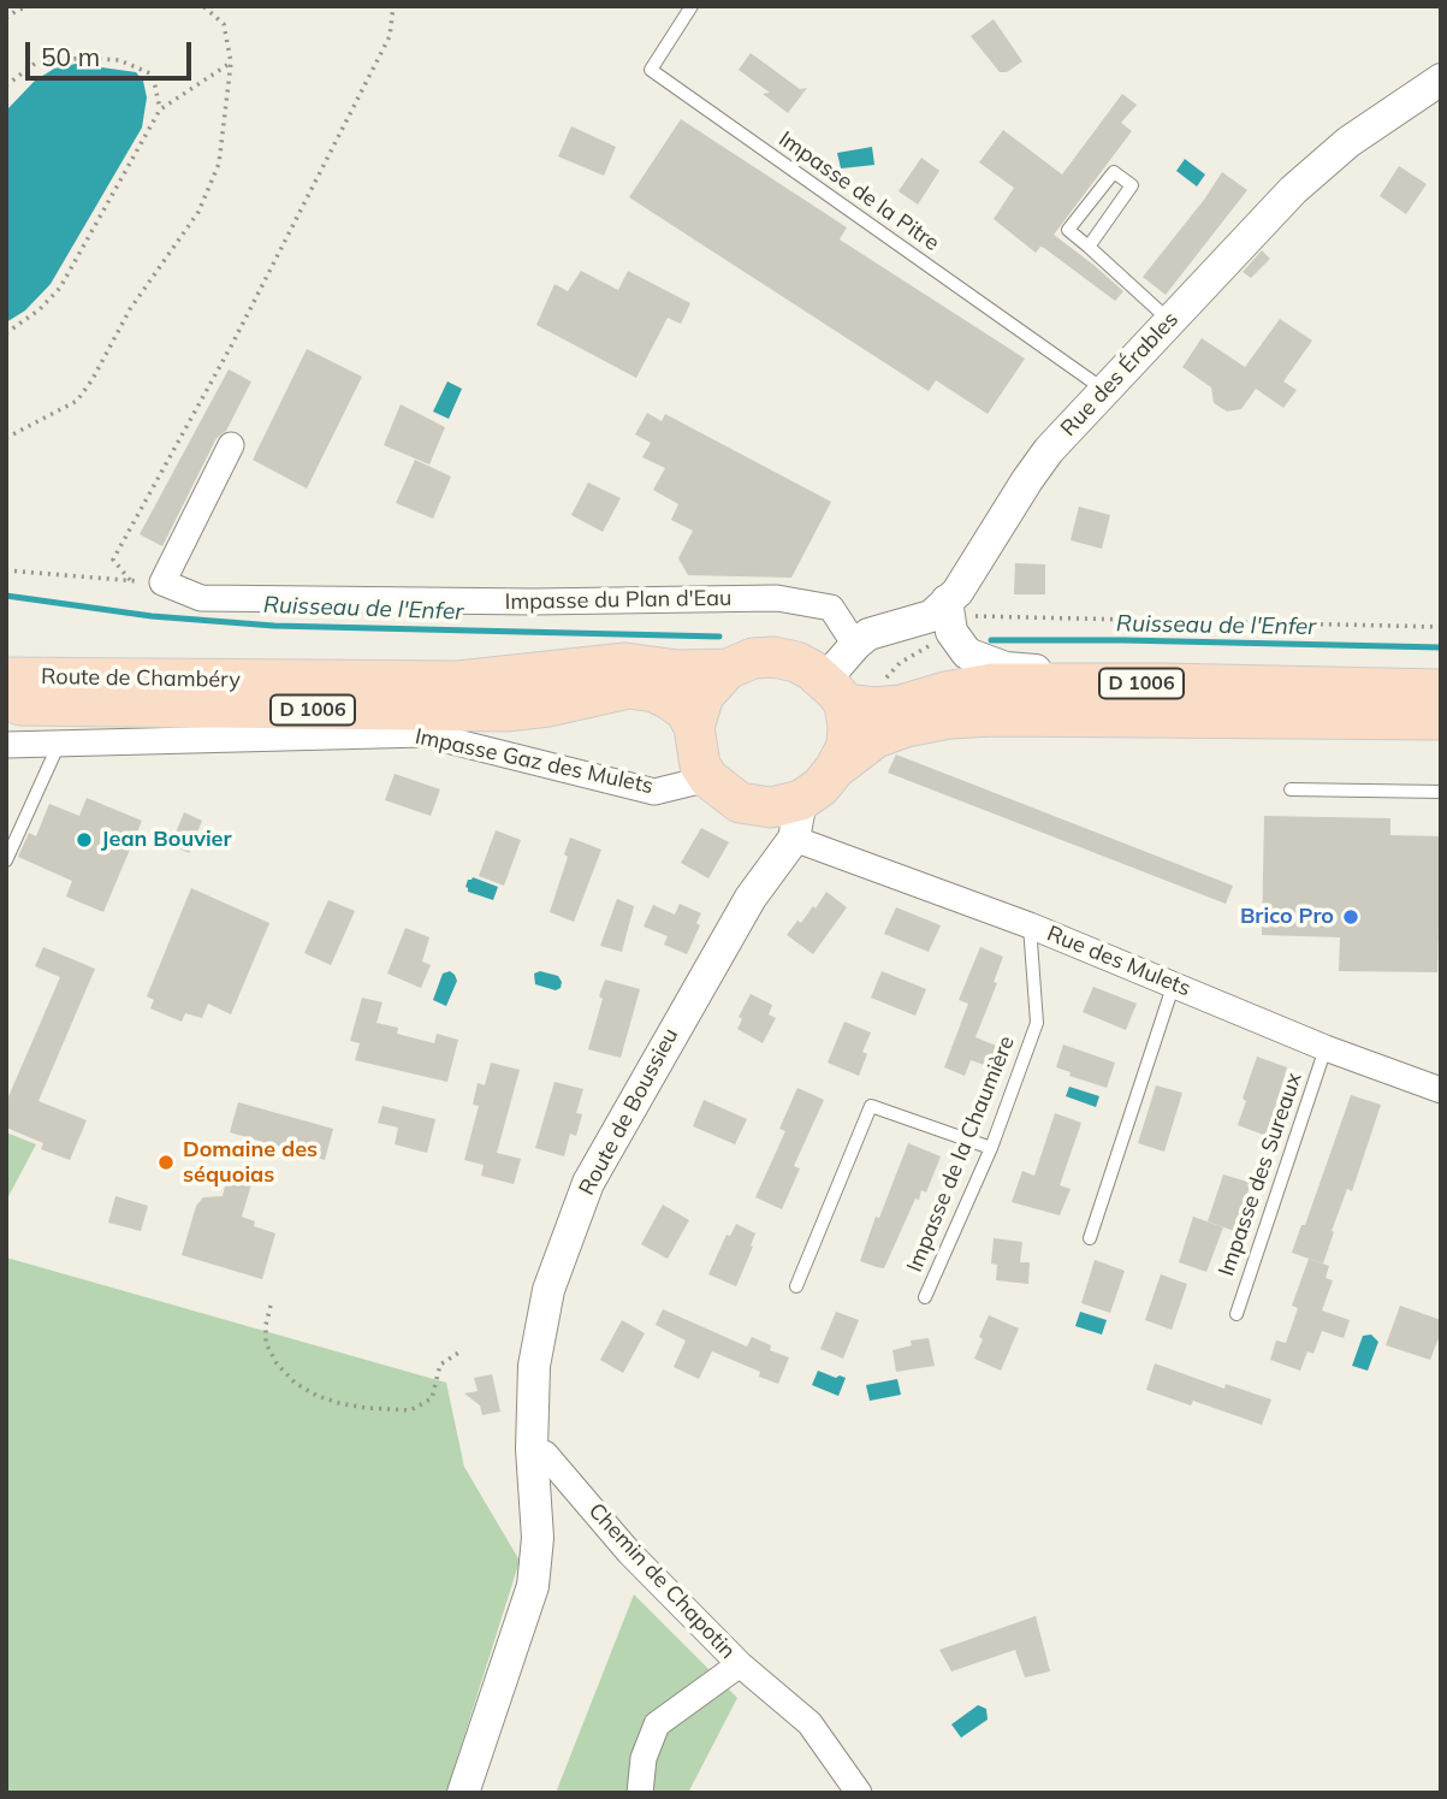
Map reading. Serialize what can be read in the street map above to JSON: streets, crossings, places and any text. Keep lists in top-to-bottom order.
{
  "streets": {
    "main road": ["Route de Chambéry", "D 1006"],
    "street": [
      "Rue des Érables",
      "Impasse du Plan d'Eau",
      "Impasse Gaz des Mulets",
      "Rue des Mulets",
      "Route de Boussieu",
      "Chemin de Chapotin"
    ],
    "lane": ["Impasse de la Pitre", "Impasse de la Chaumière", "Impasse des Sureaux"]
  },
  "crossings": [
    ["Impasse de la Pitre", "Rue des Érables"],
    ["Rue des Érables", "Impasse du Plan d'Eau"],
    ["Rue des Érables", "Route de Chambéry"],
    ["Rue des Érables", "D 1006"],
    ["Rue des Érables", "Impasse Gaz des Mulets"],
    ["Rue des Érables", "Rue des Mulets"],
    ["Rue des Érables", "Route de Boussieu"],
    ["Route de Chambéry", "D 1006"],
    ["Route de Chambéry", "Impasse Gaz des Mulets"],
    ["Route de Chambéry", "Rue des Mulets"],
    ["Route de Chambéry", "Route de Boussieu"],
    ["D 1006", "Impasse Gaz des Mulets"],
    ["D 1006", "Rue des Mulets"],
    ["D 1006", "Route de Boussieu"],
    ["Impasse Gaz des Mulets", "Rue des Mulets"],
    ["Impasse Gaz des Mulets", "Route de Boussieu"],
    ["Rue des Mulets", "Route de Boussieu"],
    ["Rue des Mulets", "Impasse de la Chaumière"],
    ["Rue des Mulets", "Impasse des Sureaux"],
    ["Route de Boussieu", "Chemin de Chapotin"]
  ],
  "water": ["Ruisseau de l'Enfer"],
  "places": ["Jean Bouvier", "Brico Pro", "Domaine des séquoias"],
  "scale_bar": "50 m"
}
